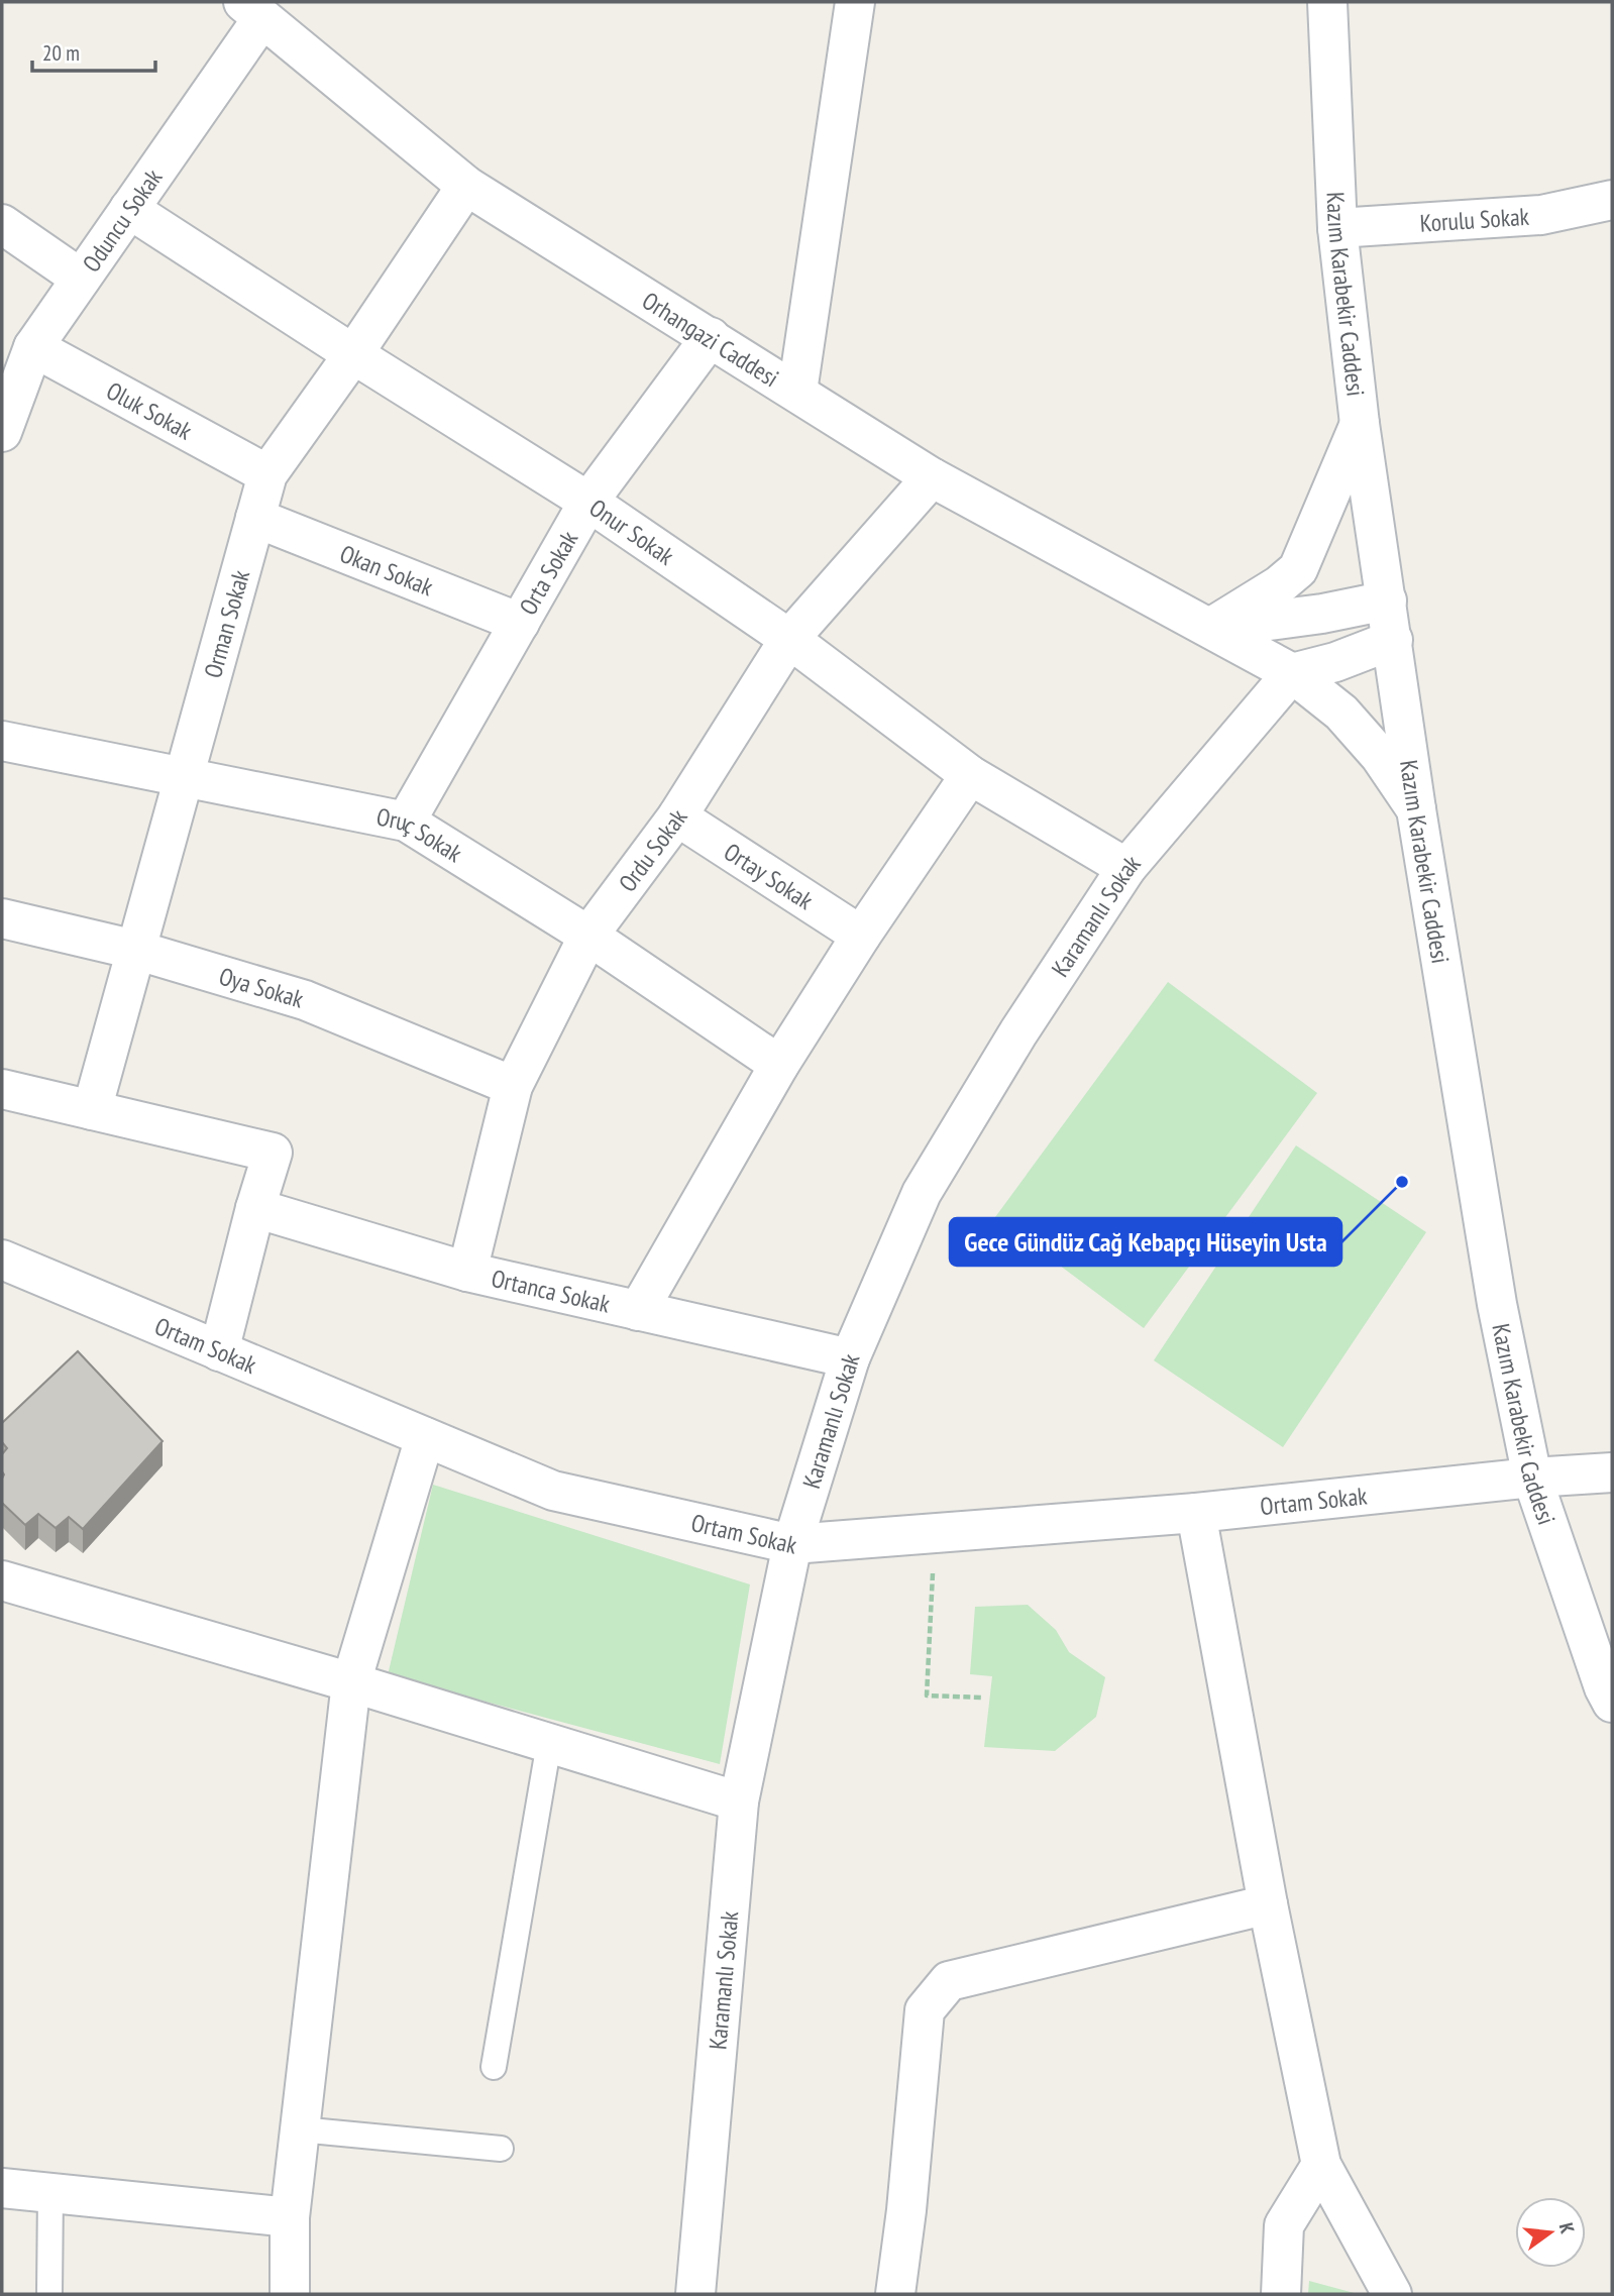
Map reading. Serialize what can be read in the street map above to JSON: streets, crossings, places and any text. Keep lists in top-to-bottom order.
{
  "streets": {
    "street": [
      "Korulu Sokak",
      "Oduncu Sokak",
      "Kazım Karabekir Caddesi",
      "Orhangazi Caddesi",
      "Oluk Sokak",
      "Onur Sokak",
      "Okan Sokak",
      "Orta Sokak",
      "Orman Sokak",
      "Oruç Sokak",
      "Ordu Sokak",
      "Ortay Sokak",
      "Karamanlı Sokak",
      "Oya Sokak",
      "Ortanca Sokak",
      "Ortam Sokak"
    ]
  },
  "crossings": [
    ["Korulu Sokak", "Kazım Karabekir Caddesi"],
    ["Oduncu Sokak", "Orhangazi Caddesi"],
    ["Oduncu Sokak", "Oluk Sokak"],
    ["Oduncu Sokak", "Onur Sokak"],
    ["Kazım Karabekir Caddesi", "Orhangazi Caddesi"],
    ["Kazım Karabekir Caddesi", "Ortam Sokak"],
    ["Orhangazi Caddesi", "Orta Sokak"],
    ["Orhangazi Caddesi", "Orman Sokak"],
    ["Orhangazi Caddesi", "Ordu Sokak"],
    ["Orhangazi Caddesi", "Karamanlı Sokak"],
    ["Oluk Sokak", "Orman Sokak"],
    ["Onur Sokak", "Orta Sokak"],
    ["Onur Sokak", "Orman Sokak"],
    ["Onur Sokak", "Ordu Sokak"],
    ["Onur Sokak", "Karamanlı Sokak"],
    ["Okan Sokak", "Orta Sokak"],
    ["Okan Sokak", "Orman Sokak"],
    ["Orta Sokak", "Oruç Sokak"],
    ["Orman Sokak", "Oruç Sokak"],
    ["Orman Sokak", "Oya Sokak"],
    ["Oruç Sokak", "Ordu Sokak"],
    ["Ordu Sokak", "Ortay Sokak"],
    ["Ordu Sokak", "Oya Sokak"],
    ["Ordu Sokak", "Ortanca Sokak"],
    ["Karamanlı Sokak", "Ortanca Sokak"],
    ["Karamanlı Sokak", "Ortam Sokak"]
  ],
  "places": ["Gece Gündüz Cağ Kebapçı Hüseyin Usta"],
  "scale_bar": "20 m",
  "north": "right"
}
